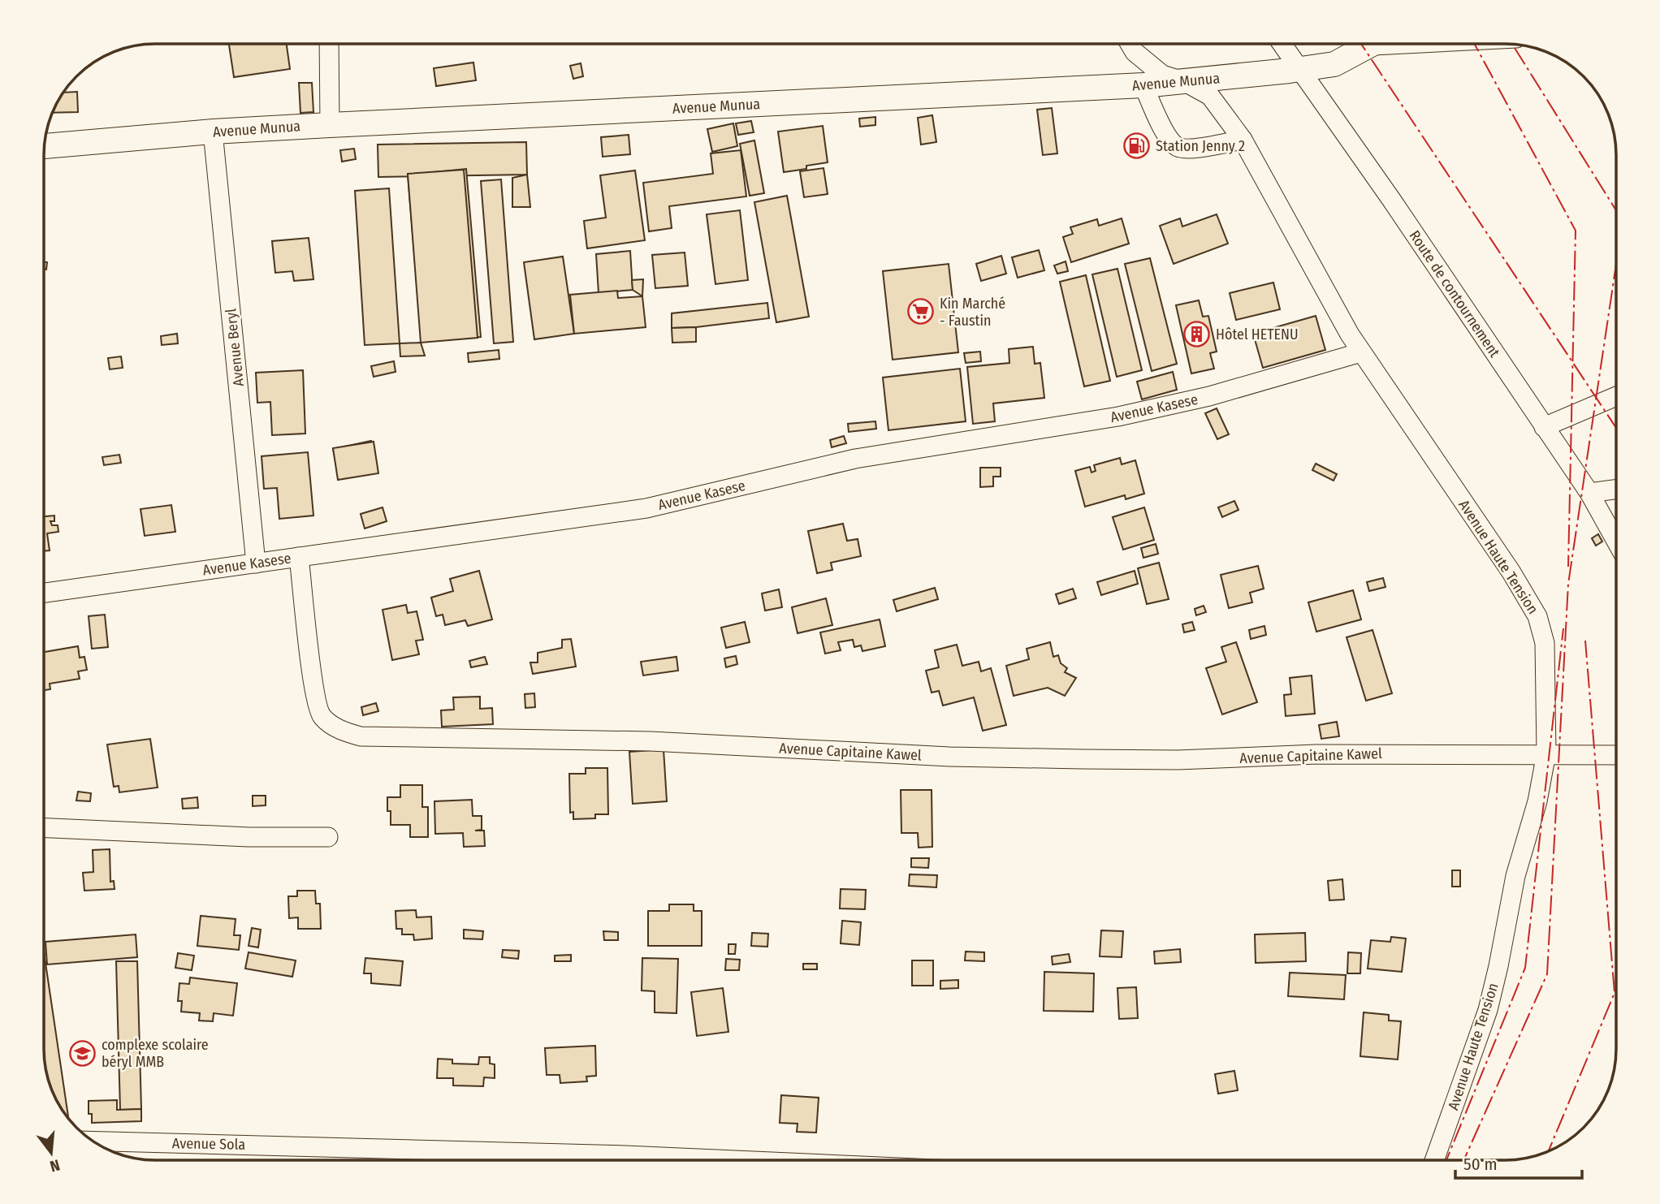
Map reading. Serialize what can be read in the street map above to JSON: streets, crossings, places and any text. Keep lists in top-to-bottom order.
{
  "streets": {
    "main road": ["Avenue Munua"],
    "street": [
      "Route de contournement",
      "Avenue Beryl",
      "Avenue Kasese",
      "Avenue Haute Tension",
      "Avenue Capitaine Kawel",
      "Avenue Sola"
    ]
  },
  "crossings": [
    ["Avenue Munua", "Route de contournement"],
    ["Avenue Munua", "Avenue Beryl"],
    ["Avenue Munua", "Avenue Haute Tension"],
    ["Avenue Beryl", "Avenue Kasese"],
    ["Avenue Kasese", "Avenue Haute Tension"],
    ["Avenue Kasese", "Avenue Capitaine Kawel"],
    ["Avenue Haute Tension", "Avenue Capitaine Kawel"]
  ],
  "places": {
    "fuel station": ["Station Jenny 2"],
    "supermarket": ["Kin Marché - Faustin"],
    "building": ["Hôtel HETENU"],
    "school or university": ["complexe scolaire béryl MMB"]
  },
  "scale_bar": "50 m",
  "north": "bottom"
}
